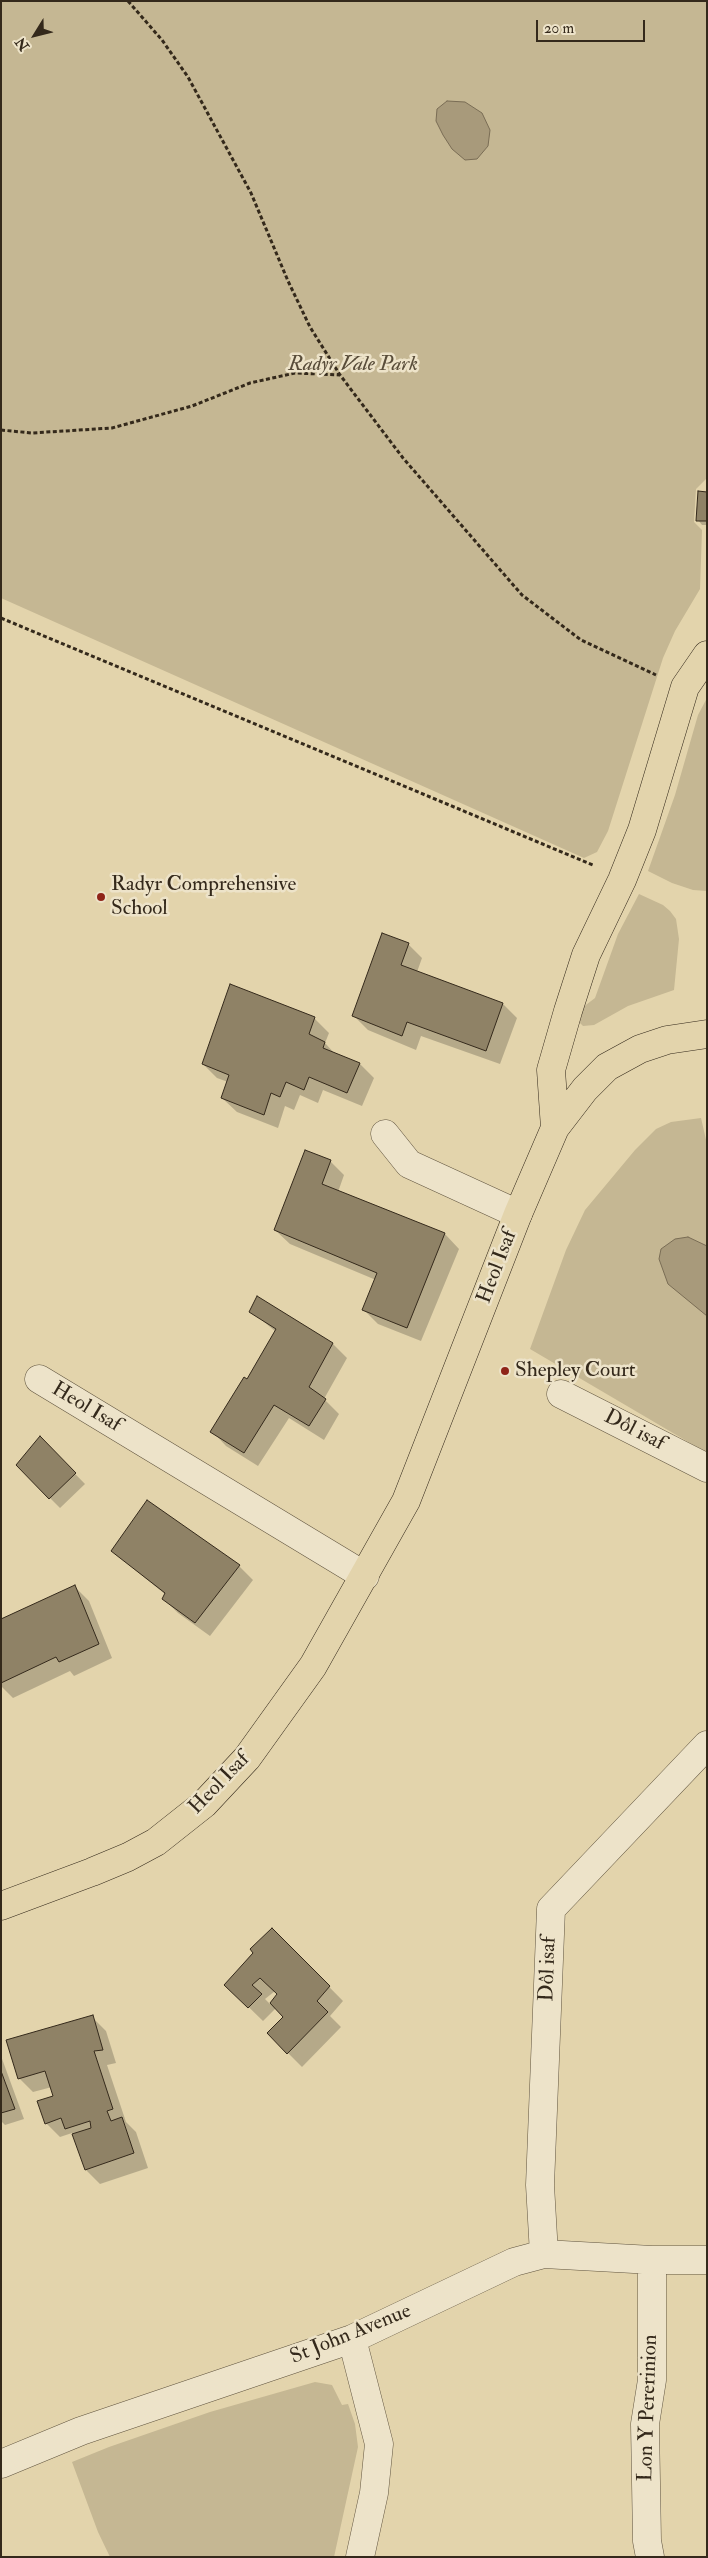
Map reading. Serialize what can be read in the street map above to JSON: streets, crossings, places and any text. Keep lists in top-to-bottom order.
{
  "streets": {
    "main road": ["Heol Isaf"],
    "street": ["Dôl isaf", "St John Avenue", "Lon Y Pererinion"]
  },
  "crossings": [
    ["Dôl isaf", "St John Avenue"],
    ["St John Avenue", "Lon Y Pererinion"]
  ],
  "parks": ["Radyr Vale Park"],
  "places": ["Radyr Comprehensive School", "Shepley Court"],
  "scale_bar": "20 m",
  "north": "bottom left"
}
